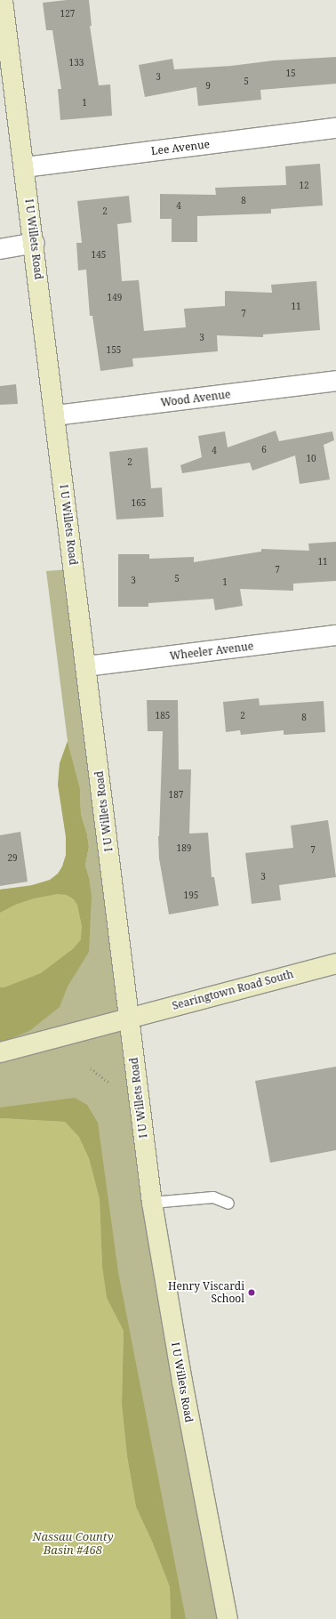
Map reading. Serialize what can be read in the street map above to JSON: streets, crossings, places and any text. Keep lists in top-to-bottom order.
{
  "streets": {
    "main road": ["I U Willets Road", "Searingtown Road South"],
    "street": ["Lee Avenue", "Wood Avenue", "Wheeler Avenue"]
  },
  "crossings": [
    ["Lee Avenue", "I U Willets Road"],
    ["I U Willets Road", "Wood Avenue"],
    ["I U Willets Road", "Wheeler Avenue"],
    ["I U Willets Road", "Searingtown Road South"]
  ],
  "water": ["Nassau County Basin #468"],
  "places": ["Henry Viscardi School"],
  "house_numbers": [
    "127",
    "133",
    "15",
    "3",
    "5",
    "9",
    "1",
    "12",
    "8",
    "4",
    "2",
    "145",
    "149",
    "11",
    "7",
    "3",
    "155",
    "6",
    "4",
    "10",
    "2",
    "165",
    "11",
    "7",
    "5",
    "3",
    "1",
    "185",
    "2",
    "8",
    "187",
    "189",
    "7",
    "29",
    "3",
    "195"
  ]
}
